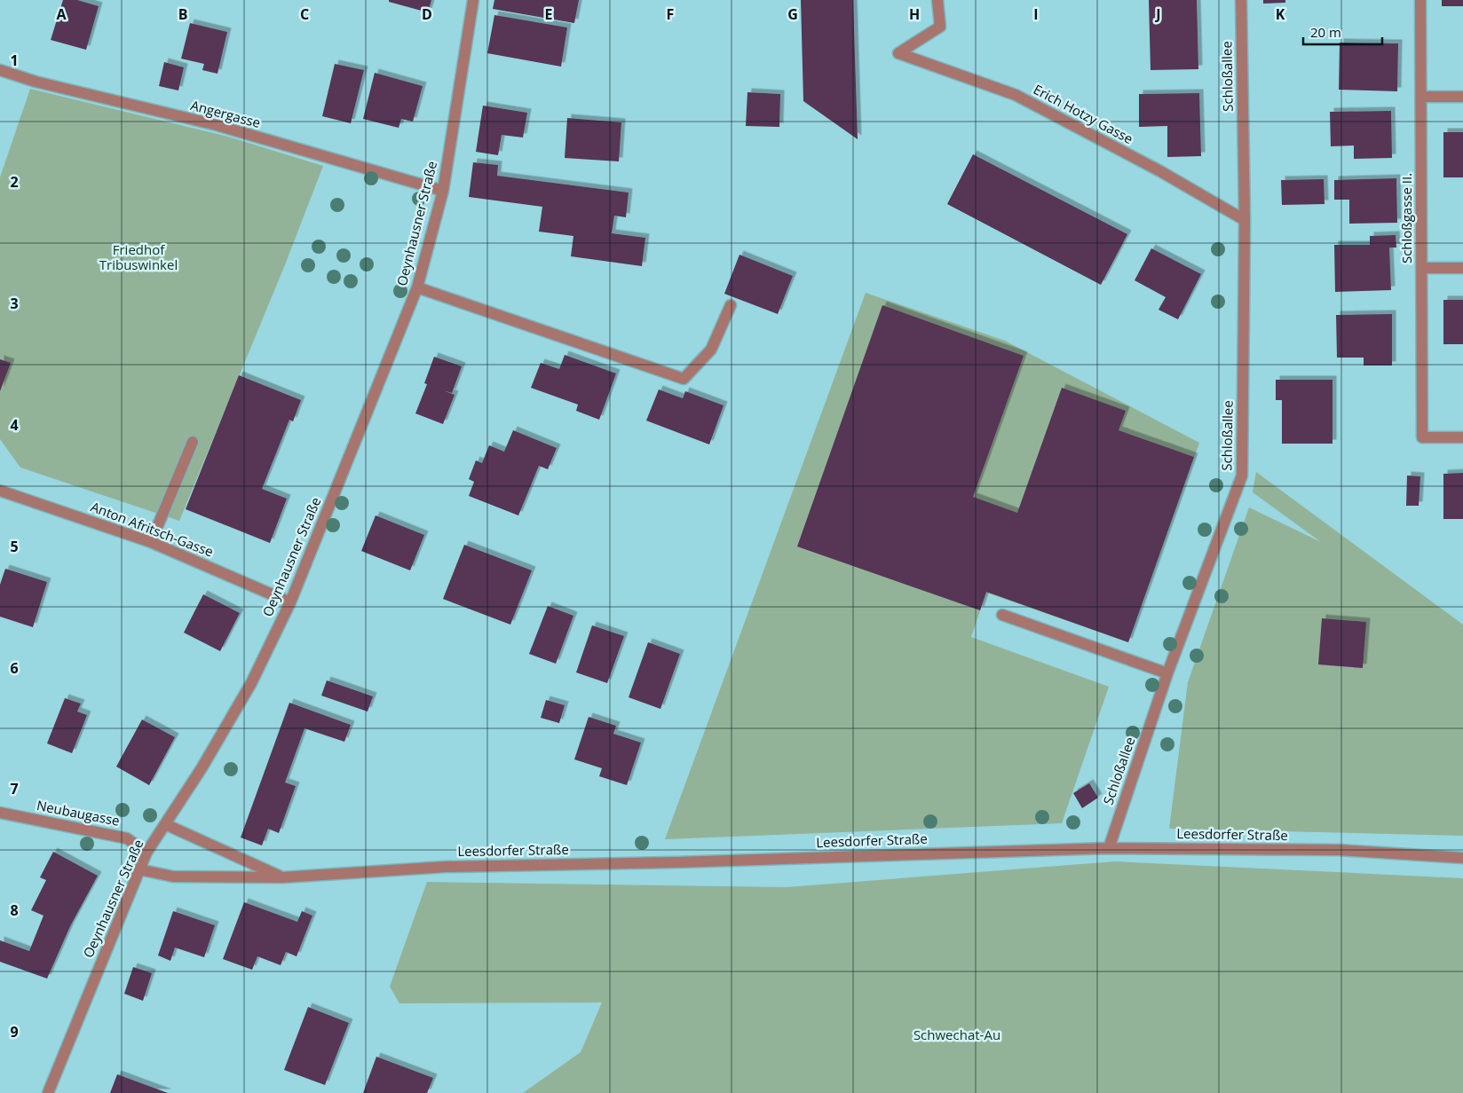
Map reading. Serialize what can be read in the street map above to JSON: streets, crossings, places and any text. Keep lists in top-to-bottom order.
{
  "streets": {
    "street": [
      "Schloßallee",
      "Angergasse",
      "Erich Hotzy Gasse",
      "Schloßgasse II.",
      "Oeynhausner Straße",
      "Anton Afritsch-Gasse",
      "Neubaugasse",
      "Leesdorfer Straße"
    ]
  },
  "crossings": [
    ["Schloßallee", "Erich Hotzy Gasse"],
    ["Schloßallee", "Leesdorfer Straße"],
    ["Angergasse", "Oeynhausner Straße"],
    ["Oeynhausner Straße", "Anton Afritsch-Gasse"],
    ["Oeynhausner Straße", "Neubaugasse"],
    ["Oeynhausner Straße", "Leesdorfer Straße"]
  ],
  "parks": ["Friedhof Tribuswinkel", "Schwechat-Au"],
  "scale_bar": "20 m",
  "grid": {
    "columns": [
      "A",
      "B",
      "C",
      "D",
      "E",
      "F",
      "G",
      "H",
      "I",
      "J",
      "K"
    ],
    "rows": [
      "1",
      "2",
      "3",
      "4",
      "5",
      "6",
      "7",
      "8",
      "9"
    ]
  }
}
